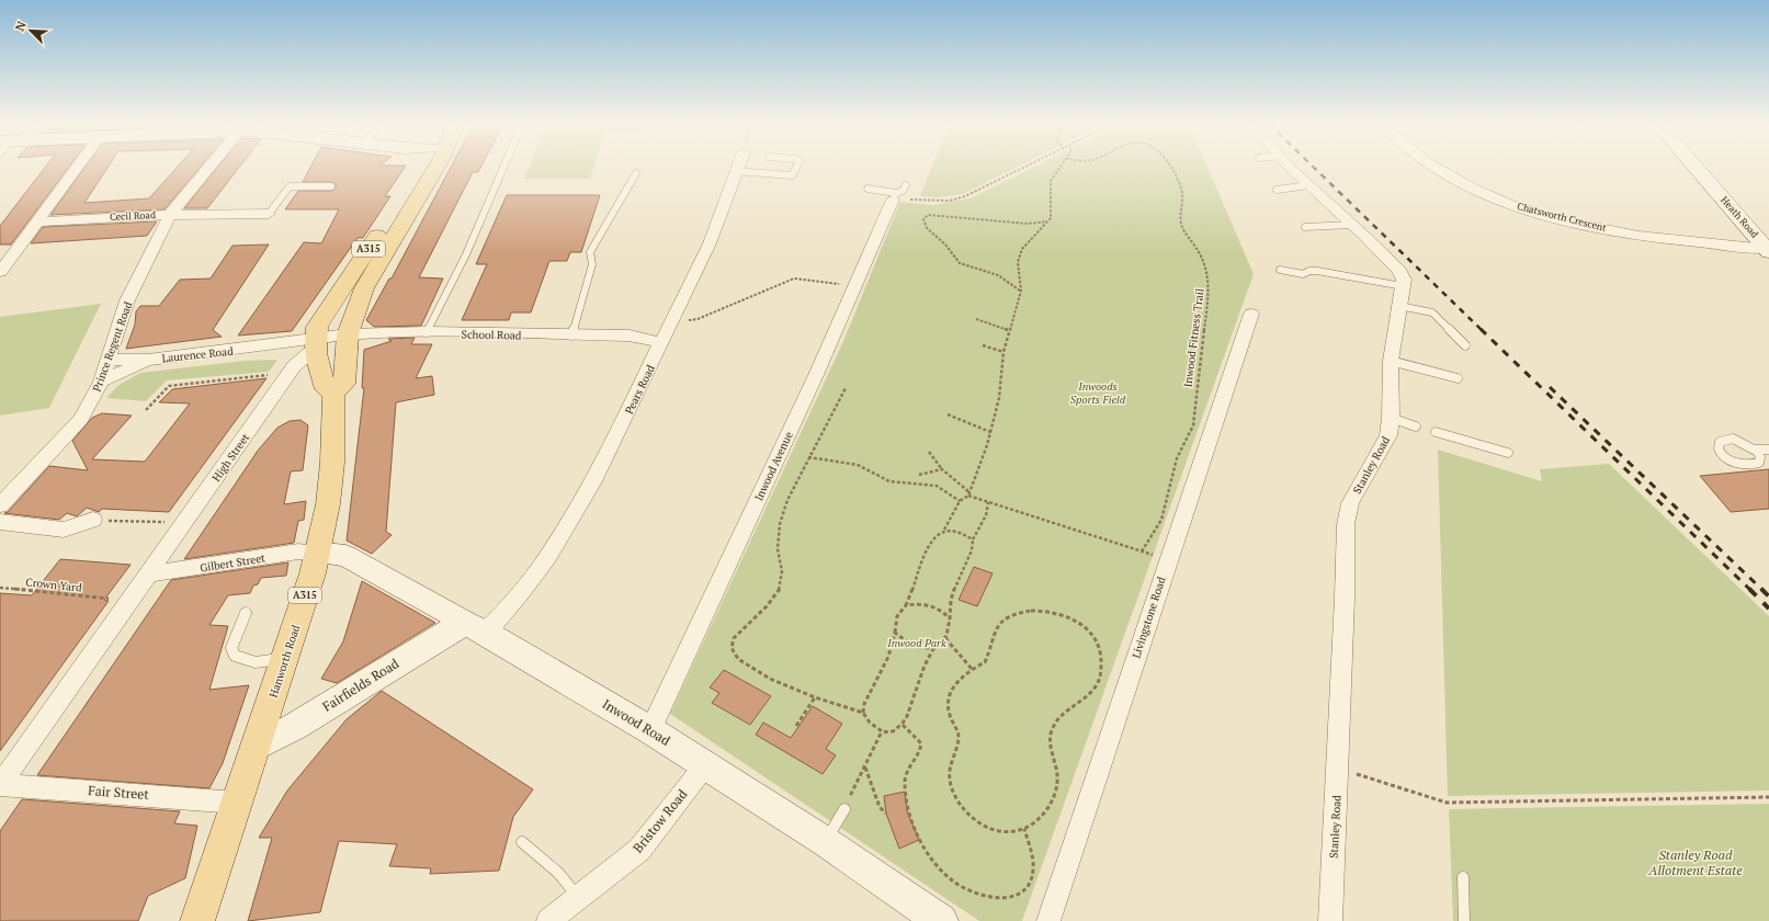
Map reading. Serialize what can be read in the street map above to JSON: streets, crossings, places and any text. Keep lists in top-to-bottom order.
{
  "streets": {
    "main road": ["A315", "Hanworth Road"],
    "street": [
      "Cecil Road",
      "Chatsworth Crescent",
      "Heath Road",
      "School Road",
      "Prince Regent Road",
      "Laurence Road",
      "Pears Road",
      "High Street",
      "Stanley Road",
      "Inwood Avenue",
      "Gilbert Street",
      "Livingstone Road",
      "Fairfields Road",
      "Inwood Road",
      "Fair Street",
      "Bristow Road"
    ],
    "path": ["Inwood Fitness Trail", "Crown Yard"]
  },
  "crossings": [
    ["Cecil Road", "Prince Regent Road"],
    ["Chatsworth Crescent", "Heath Road"],
    ["A315", "School Road"],
    ["A315", "Laurence Road"],
    ["A315", "High Street"],
    ["A315", "Hanworth Road"],
    ["School Road", "Laurence Road"],
    ["School Road", "Pears Road"],
    ["School Road", "High Street"],
    ["Prince Regent Road", "Laurence Road"],
    ["Laurence Road", "High Street"],
    ["Pears Road", "Fairfields Road"],
    ["Pears Road", "Inwood Road"],
    ["High Street", "Gilbert Street"],
    ["High Street", "Fair Street"],
    ["Inwood Avenue", "Inwood Road"],
    ["Gilbert Street", "Hanworth Road"],
    ["Gilbert Street", "Inwood Road"],
    ["Hanworth Road", "Fairfields Road"],
    ["Hanworth Road", "Inwood Road"],
    ["Hanworth Road", "Fair Street"],
    ["Fairfields Road", "Inwood Road"],
    ["Inwood Road", "Bristow Road"]
  ],
  "parks": ["Inwoods Sports Field", "Inwood Park", "Stanley Road Allotment Estate"],
  "north": "top left"
}
